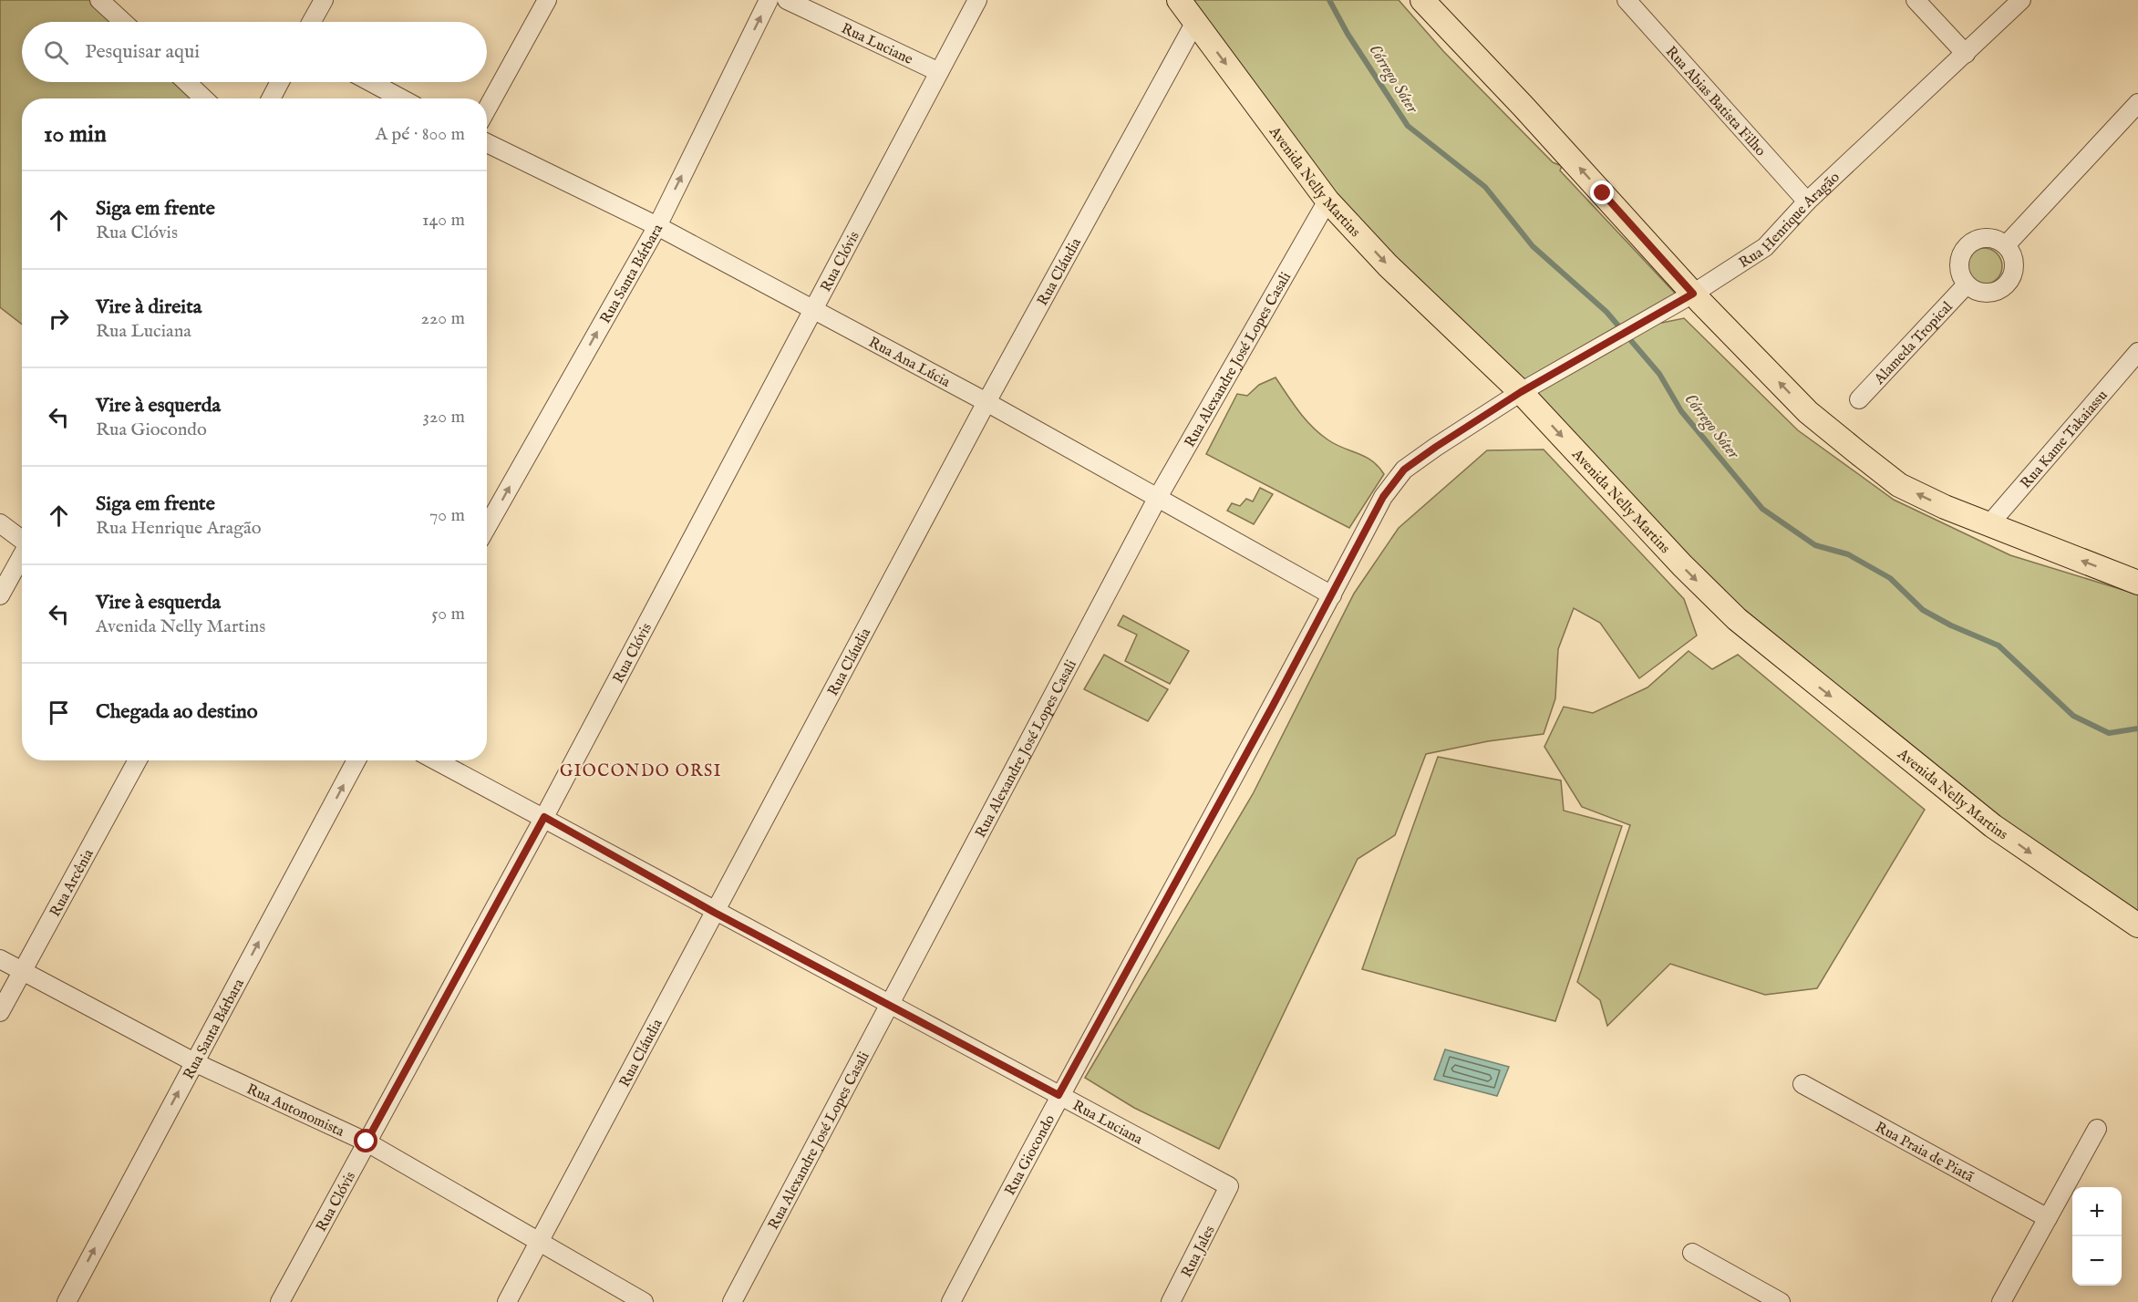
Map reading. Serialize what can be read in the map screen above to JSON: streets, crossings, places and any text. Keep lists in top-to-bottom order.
{
  "streets": {
    "main road": ["Avenida Nelly Martins"],
    "street": [
      "Rua Luciane",
      "Rua Abias Batista Filho",
      "Rua Henrique Aragão",
      "Rua Clóvis",
      "Rua Cláudia",
      "Rua Santa Bárbara",
      "Alameda Tropical",
      "Rua Alexandre José Lopes Casali",
      "Rua Ana Lúcia",
      "Rua Kame Takaiassu",
      "Rua Arcênia",
      "Rua Autonomista",
      "Rua Luciana",
      "Rua Praia de Piatã",
      "Rua Giocondo",
      "Rua Jales"
    ]
  },
  "crossings": [
    ["Rua Luciane", "Rua Clóvis"],
    ["Rua Abias Batista Filho", "Rua Henrique Aragão"],
    ["Avenida Nelly Martins", "Rua Henrique Aragão"],
    ["Avenida Nelly Martins", "Rua Cláudia"],
    ["Avenida Nelly Martins", "Rua Alexandre José Lopes Casali"],
    ["Avenida Nelly Martins", "Rua Giocondo"],
    ["Rua Henrique Aragão", "Rua Giocondo"],
    ["Rua Clóvis", "Rua Ana Lúcia"],
    ["Rua Clóvis", "Rua Autonomista"],
    ["Rua Clóvis", "Rua Luciana"],
    ["Rua Cláudia", "Rua Ana Lúcia"],
    ["Rua Cláudia", "Rua Autonomista"],
    ["Rua Cláudia", "Rua Luciana"],
    ["Rua Santa Bárbara", "Rua Ana Lúcia"],
    ["Rua Santa Bárbara", "Rua Autonomista"],
    ["Rua Alexandre José Lopes Casali", "Rua Ana Lúcia"],
    ["Rua Alexandre José Lopes Casali", "Rua Luciana"],
    ["Rua Ana Lúcia", "Rua Giocondo"],
    ["Rua Arcênia", "Rua Autonomista"],
    ["Rua Luciana", "Rua Giocondo"],
    ["Rua Luciana", "Rua Jales"]
  ],
  "one_way": ["Rua Santa Bárbara"],
  "districts": ["GIOCONDO ORSI"],
  "water": ["Córrego Sóter"],
  "page": {
    "search": "Pesquisar aqui",
    "heading": ["10 min", "A pé · 800 m"],
    "list": [
      ["Siga em frente", "Rua Clóvis", "140 m"],
      ["Vire à direita", "Rua Luciana", "220 m"],
      ["Vire à esquerda", "Rua Giocondo", "320 m"],
      ["Siga em frente", "Rua Henrique Aragão", "70 m"],
      ["Vire à esquerda", "Avenida Nelly Martins", "50 m"],
      "Chegada ao destino"
    ],
    "map_buttons": ["+", "−"]
  }
}
